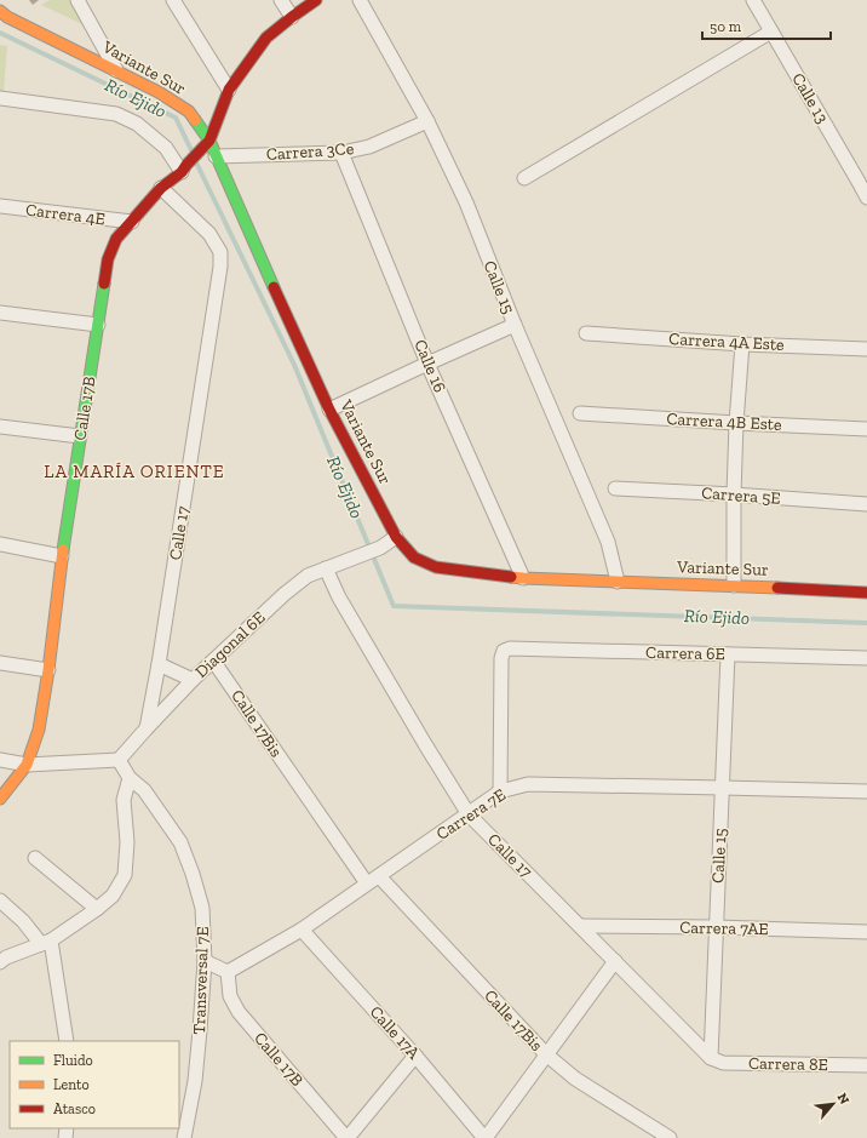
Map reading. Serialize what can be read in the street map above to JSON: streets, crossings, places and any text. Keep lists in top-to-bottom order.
{
  "streets": {
    "main road": ["Variante Sur", "Calle 17B"],
    "street": [
      "Calle 13",
      "Carrera 3Ce",
      "Carrera 4E",
      "Calle 15",
      "Carrera 4A Este",
      "Calle 16",
      "Carrera 4B Este",
      "Carrera 5E",
      "Calle 17",
      "Diagonal 6E",
      "Carrera 6E",
      "Calle 17Bis",
      "Carrera 7E",
      "Carrera 7AE",
      "Transversal 7E",
      "Calle 17A",
      "Carrera 8E"
    ]
  },
  "crossings": [
    ["Variante Sur", "Carrera 3Ce"],
    ["Variante Sur", "Calle 15"],
    ["Variante Sur", "Calle 16"],
    ["Variante Sur", "Calle 17B"],
    ["Variante Sur", "Diagonal 6E"],
    ["Carrera 3Ce", "Calle 15"],
    ["Carrera 3Ce", "Calle 16"],
    ["Carrera 4E", "Calle 17B"],
    ["Calle 15", "Calle 17"],
    ["Calle 15", "Carrera 6E"],
    ["Calle 15", "Carrera 7E"],
    ["Calle 15", "Carrera 7AE"],
    ["Calle 15", "Carrera 8E"],
    ["Calle 17B", "Calle 17"],
    ["Calle 17B", "Carrera 7E"],
    ["Calle 17", "Diagonal 6E"],
    ["Calle 17", "Carrera 7E"],
    ["Calle 17", "Carrera 7AE"],
    ["Calle 17", "Carrera 8E"],
    ["Diagonal 6E", "Calle 17Bis"],
    ["Diagonal 6E", "Transversal 7E"],
    ["Carrera 6E", "Carrera 7E"],
    ["Calle 17Bis", "Carrera 7E"],
    ["Carrera 7E", "Calle 17A"]
  ],
  "districts": ["LA MARÍA ORIENTE"],
  "water": ["Río Ejido"],
  "legend": ["Fluido", "Lento", "Atasco"],
  "scale_bar": "50 m",
  "north": "top right"
}
